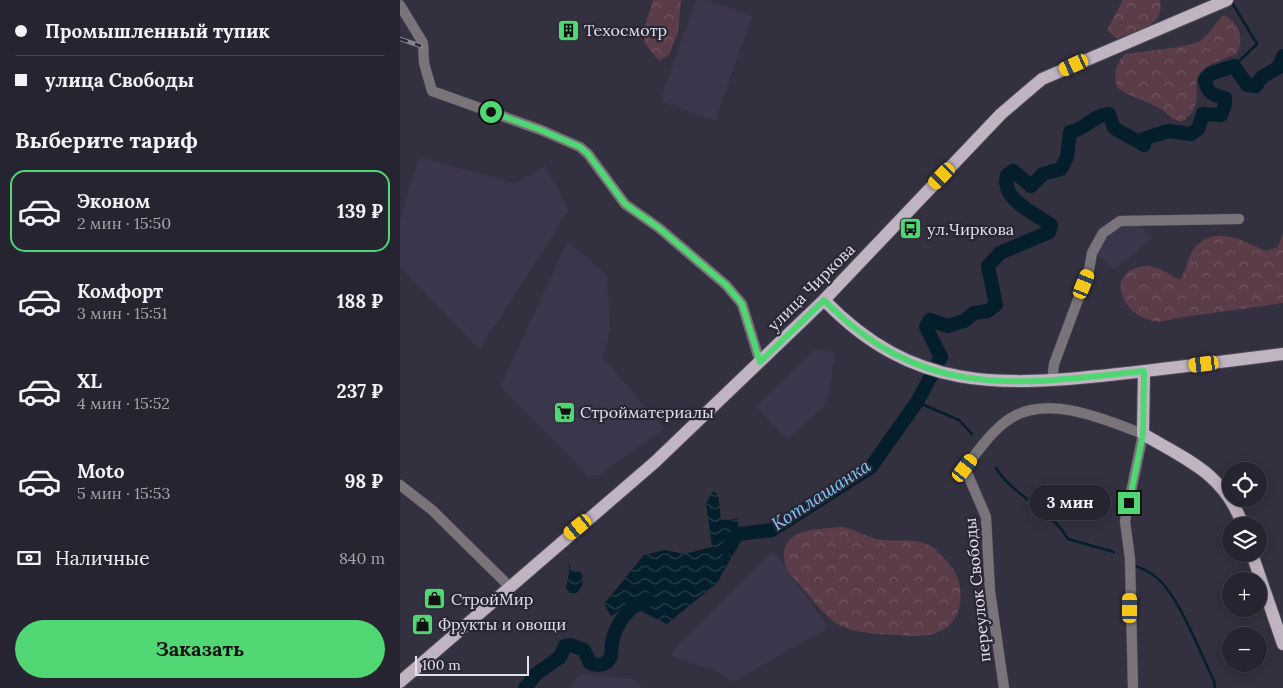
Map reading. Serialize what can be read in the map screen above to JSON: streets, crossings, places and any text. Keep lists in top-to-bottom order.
{
  "streets": {
    "main road": ["улица Чиркова"],
    "street": ["переулок Свободы"]
  },
  "water": ["Котлашанка"],
  "places": {
    "building": ["Техосмотр"],
    "bus stop": ["ул.Чиркова"],
    "supermarket": ["Стройматериалы"],
    "shop": ["СтройМир", "Фрукты и овощи"]
  },
  "scale_bar": "100 m",
  "page": {
    "banner": ["Промышленный тупик", "улица Свободы"],
    "heading": "Выберите тариф",
    "list": [
      {
        "name": "Эконом",
        "note": "2 мин · 15:50",
        "value": "139 ₽"
      },
      {
        "name": "Комфорт",
        "note": "3 мин · 15:51",
        "value": "188 ₽"
      },
      {
        "name": "XL",
        "note": "4 мин · 15:52",
        "value": "237 ₽"
      },
      {
        "name": "Moto",
        "note": "5 мин · 15:53",
        "value": "98 ₽"
      }
    ],
    "map_buttons": ["+", "−"],
    "bubble": "3 мин",
    "pay": ["Наличные", "840 m"],
    "buttons": "Заказать",
    "scale": "100 m"
  }
}
